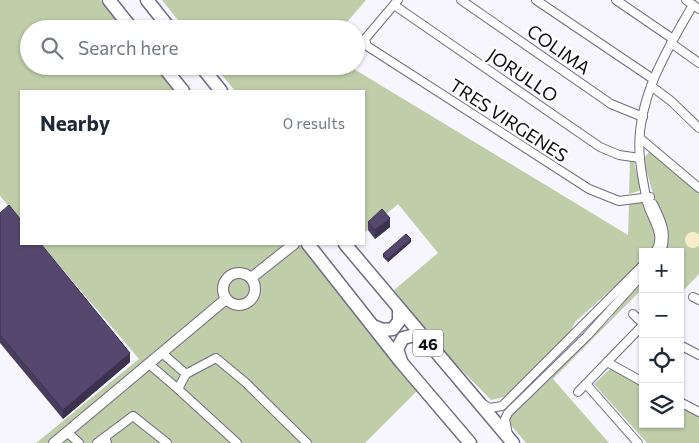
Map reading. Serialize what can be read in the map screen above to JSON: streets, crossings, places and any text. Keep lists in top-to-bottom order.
{
  "streets": {
    "main road": ["46"],
    "street": ["COLIMA", "JORULLO", "TRES VIRGENES"]
  },
  "crossings": [
    ["JORULLO", "TRES VIRGENES"]
  ],
  "page": {
    "search": "Search here",
    "heading": ["Nearby", "0 results"],
    "map_buttons": ["+", "−"]
  }
}
